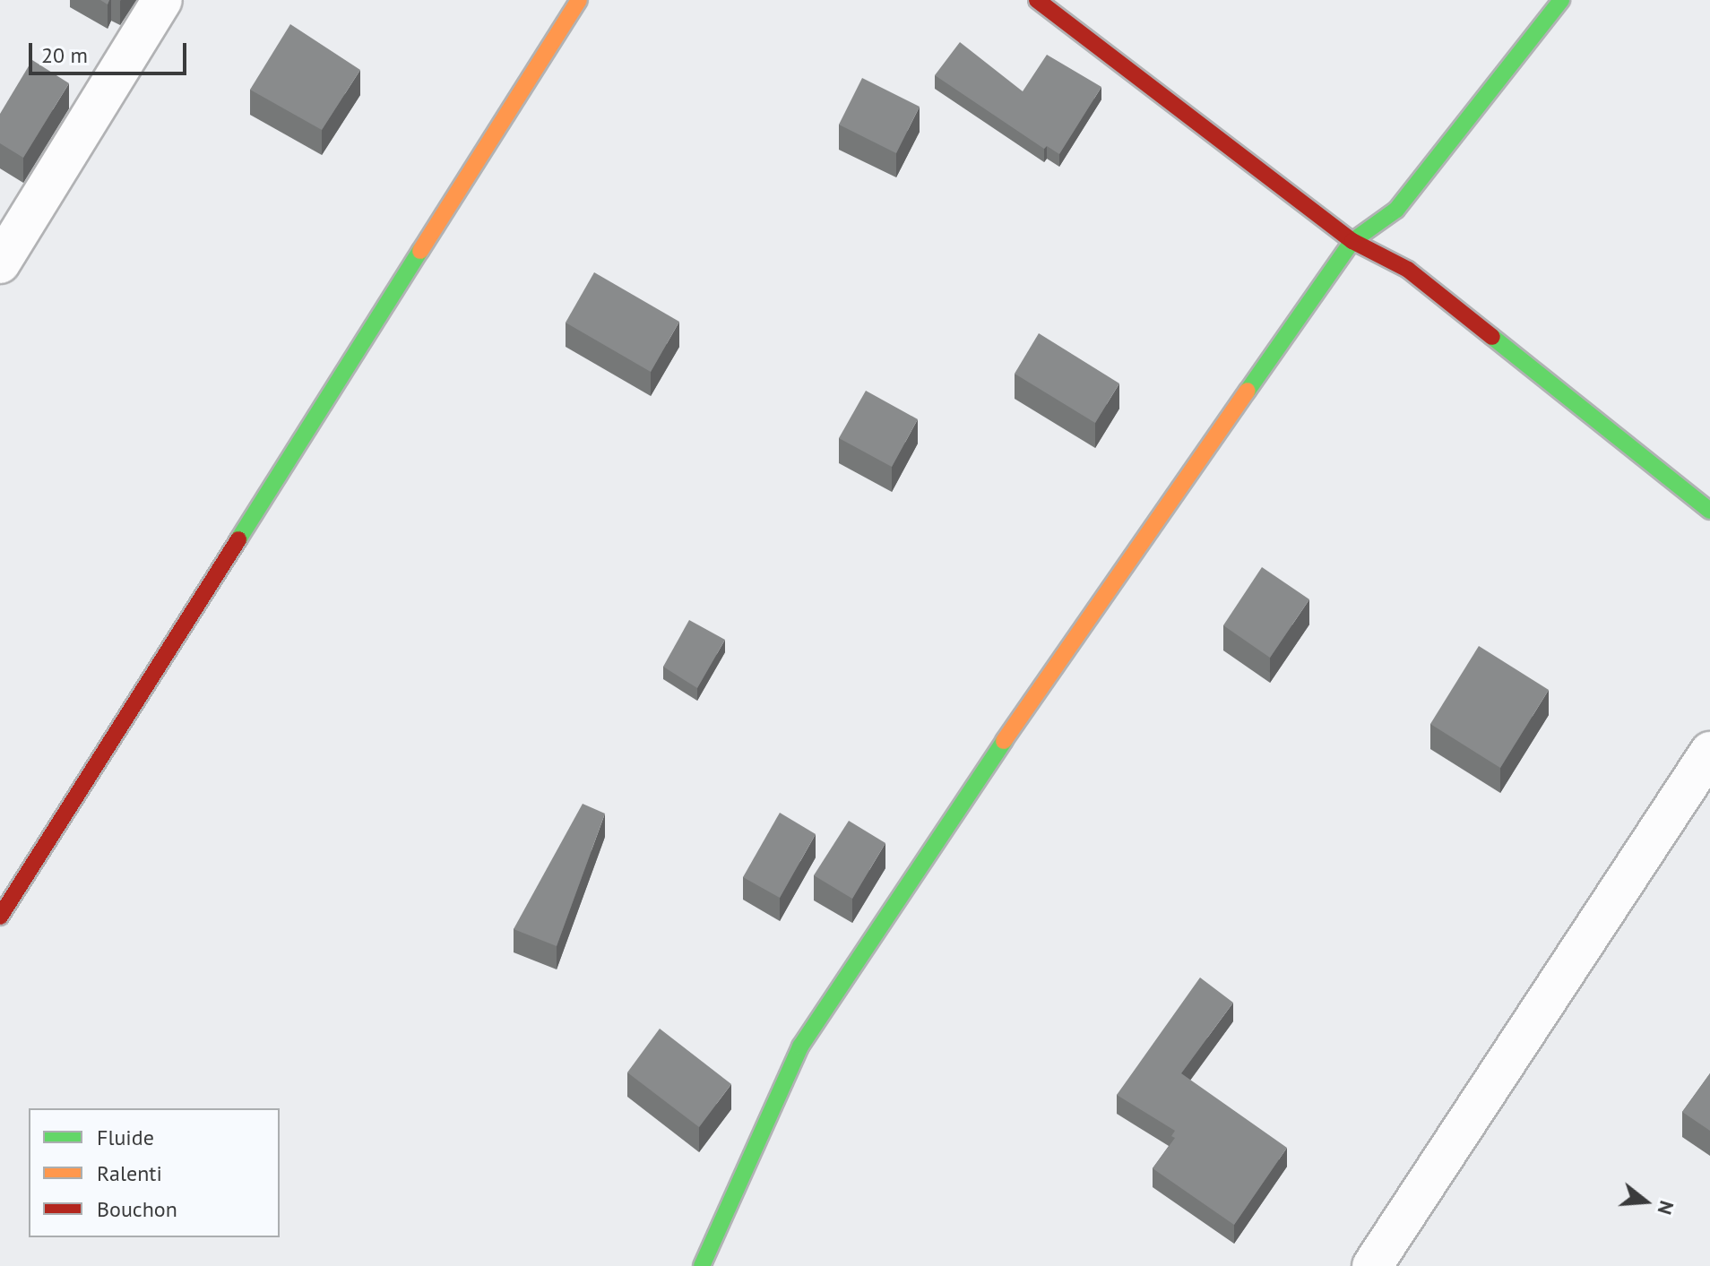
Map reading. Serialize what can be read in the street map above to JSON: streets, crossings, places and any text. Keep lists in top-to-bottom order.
{
  "legend": ["Fluide", "Ralenti", "Bouchon"],
  "scale_bar": "20 m",
  "north": "right"
}
